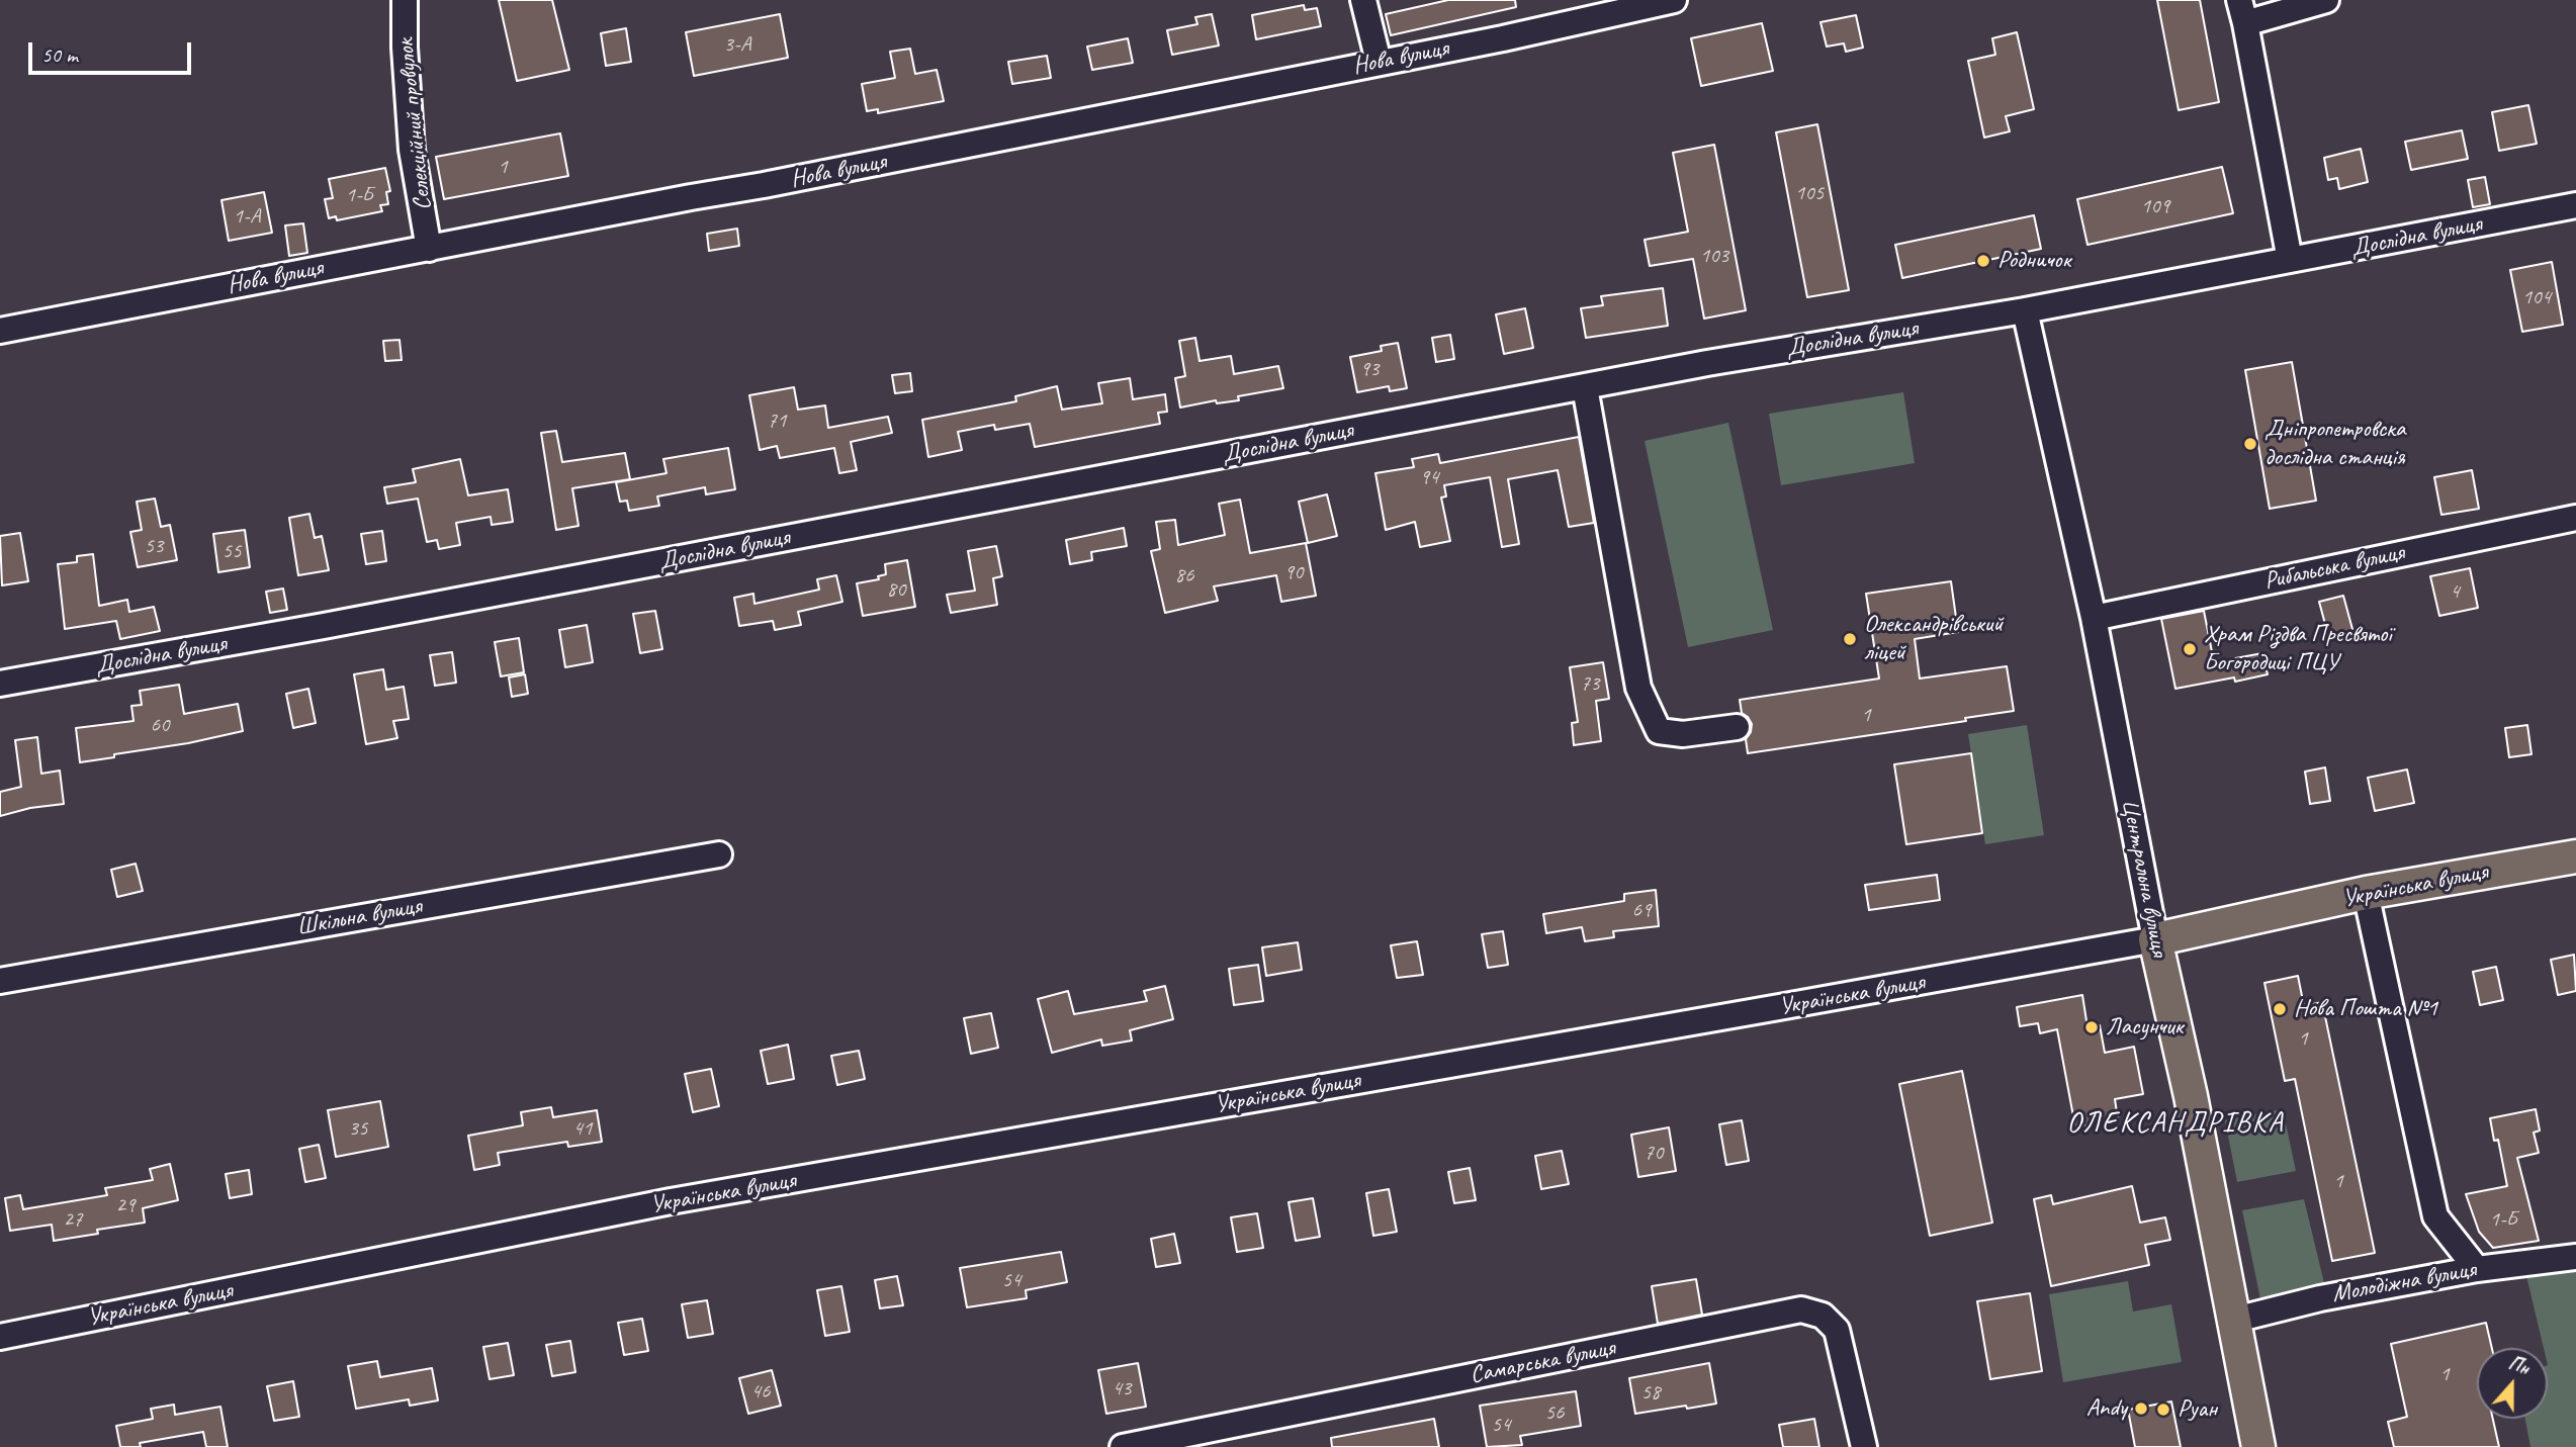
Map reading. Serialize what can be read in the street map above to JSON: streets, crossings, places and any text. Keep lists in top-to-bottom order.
{
  "streets": {
    "main road": ["Центральна вулиця", "Українська вулиця"],
    "street": [
      "Нова вулиця",
      "Селекційний провулок",
      "Дослідна вулиця",
      "Рибальська вулиця",
      "Шкільна вулиця",
      "Молодіжна вулиця",
      "Самарська вулиця"
    ]
  },
  "crossings": [
    ["Нова вулиця", "Селекційний провулок"],
    ["Дослідна вулиця", "Центральна вулиця"],
    ["Рибальська вулиця", "Центральна вулиця"],
    ["Центральна вулиця", "Українська вулиця"],
    ["Центральна вулиця", "Молодіжна вулиця"]
  ],
  "districts": ["ОЛЕКСАНДРІВКА"],
  "places": [
    "Родничок",
    "Дніпропетровска дослідна станція",
    "Олександрівський ліцей",
    "Храм Різдва Пресвятої Богородиці ПЦУ",
    "Нова Пошта №1",
    "Ласунчик",
    "Andy",
    "Руан"
  ],
  "house_numbers": [
    "3-А",
    "1",
    "105",
    "1-Б",
    "109",
    "1-А",
    "103",
    "104",
    "93",
    "71",
    "94",
    "53",
    "55",
    "90",
    "86",
    "80",
    "4",
    "73",
    "1",
    "60",
    "69",
    "1",
    "35",
    "41",
    "70",
    "1",
    "29",
    "27",
    "1-Б",
    "54",
    "1",
    "43",
    "46",
    "58",
    "56",
    "54"
  ],
  "scale_bar": "50 m",
  "north": "top"
}
